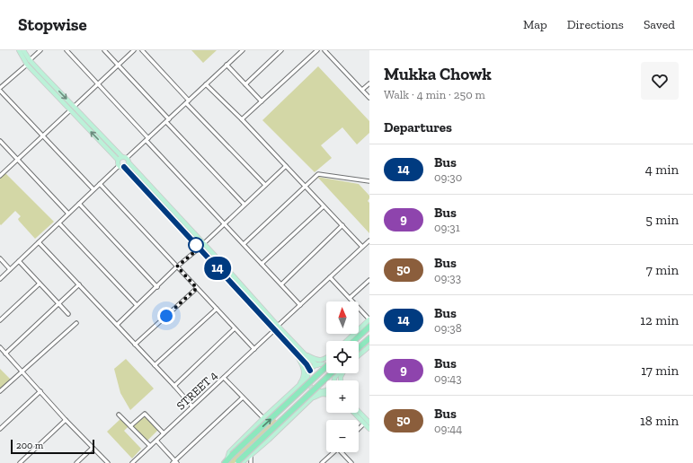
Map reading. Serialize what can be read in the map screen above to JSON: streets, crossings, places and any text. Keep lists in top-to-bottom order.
{
  "streets": {
    "street": ["STREET 4"]
  },
  "lines": ["bus line 14"],
  "scale_bar": "200 m",
  "north": "top",
  "page": {
    "header": "Stopwise",
    "nav": ["Map", "Directions", "Saved"],
    "on_map": "14",
    "heading": [
      ["Mukka Chowk", "Walk · 4 min · 250 m"],
      "Departures"
    ],
    "list": [
      {
        "mark": "14",
        "name": "Bus",
        "note": "09:30",
        "value": "4 min"
      },
      {
        "mark": "9",
        "name": "Bus",
        "note": "09:31",
        "value": "5 min"
      },
      {
        "mark": "50",
        "name": "Bus",
        "note": "09:33",
        "value": "7 min"
      },
      {
        "mark": "14",
        "name": "Bus",
        "note": "09:38",
        "value": "12 min"
      },
      {
        "mark": "9",
        "name": "Bus",
        "note": "09:43",
        "value": "17 min"
      },
      {
        "mark": "50",
        "name": "Bus",
        "note": "09:44",
        "value": "18 min"
      }
    ],
    "map_buttons": ["+", "−"],
    "scale": "200 m"
  }
}
